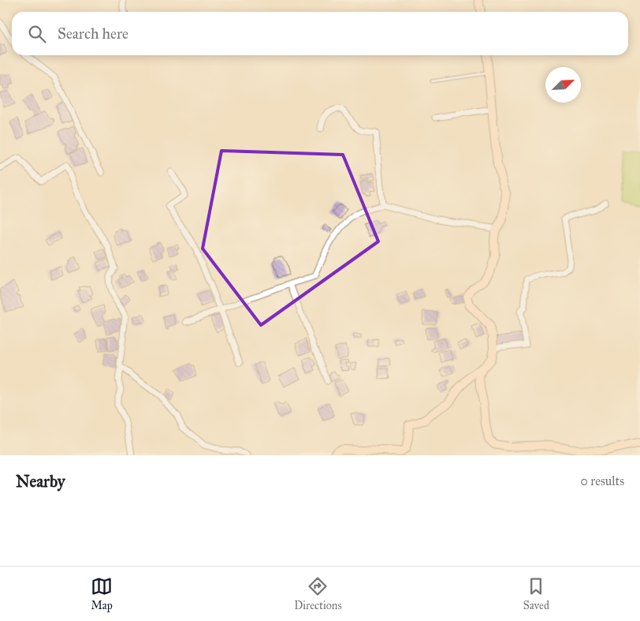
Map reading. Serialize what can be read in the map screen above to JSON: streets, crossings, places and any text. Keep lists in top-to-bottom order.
{
  "north": "top right",
  "page": {
    "search": "Search here",
    "heading": ["Nearby", "0 results"],
    "nav": ["Map", "Directions", "Saved"]
  }
}
